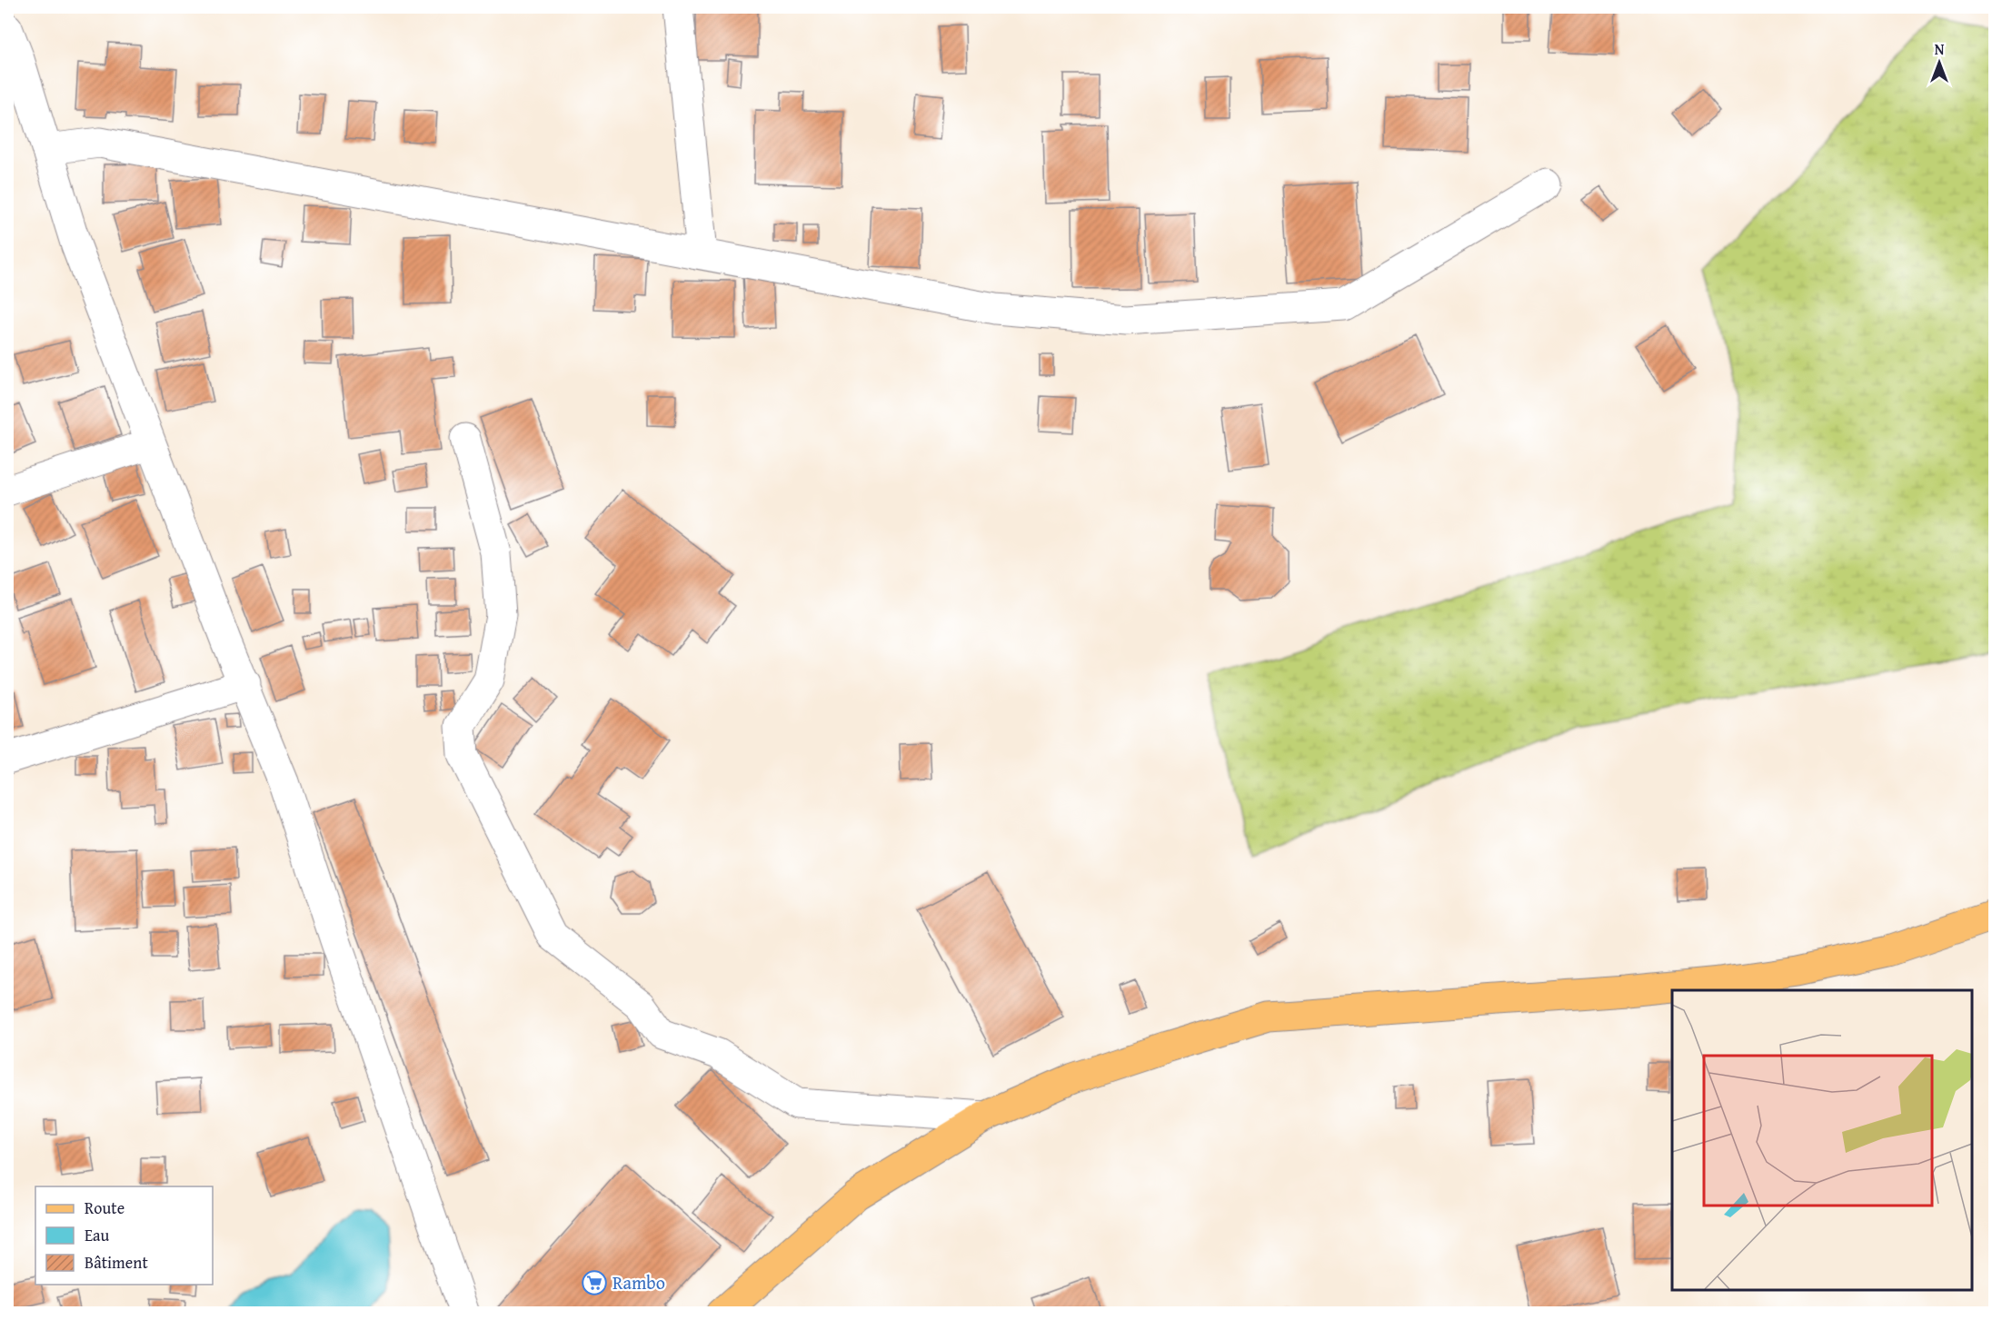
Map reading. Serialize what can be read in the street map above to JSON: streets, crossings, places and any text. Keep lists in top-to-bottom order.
{
  "places": {
    "supermarket": ["Rambo"]
  },
  "legend": ["Route", "Eau", "Bâtiment"],
  "north": "top"
}
